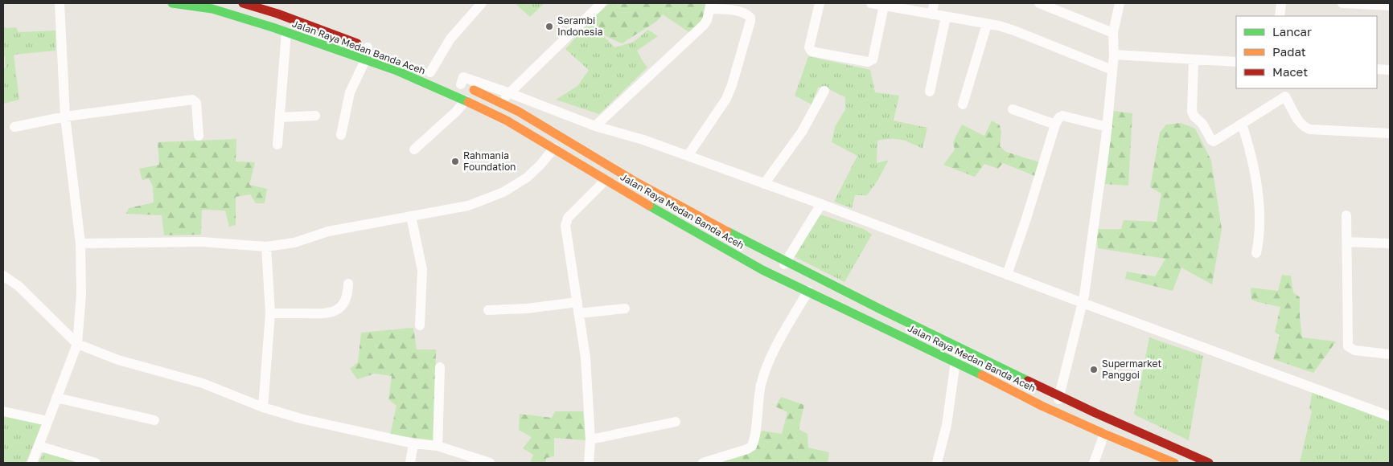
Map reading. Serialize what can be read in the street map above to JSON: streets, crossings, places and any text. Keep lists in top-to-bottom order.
{
  "streets": {
    "highway": ["Jalan Raya Medan Banda Aceh"]
  },
  "places": ["Serambi Indonesia", "Rahmania Foundation", "Supermarket Panggoi"],
  "legend": ["Lancar", "Padat", "Macet"]
}
